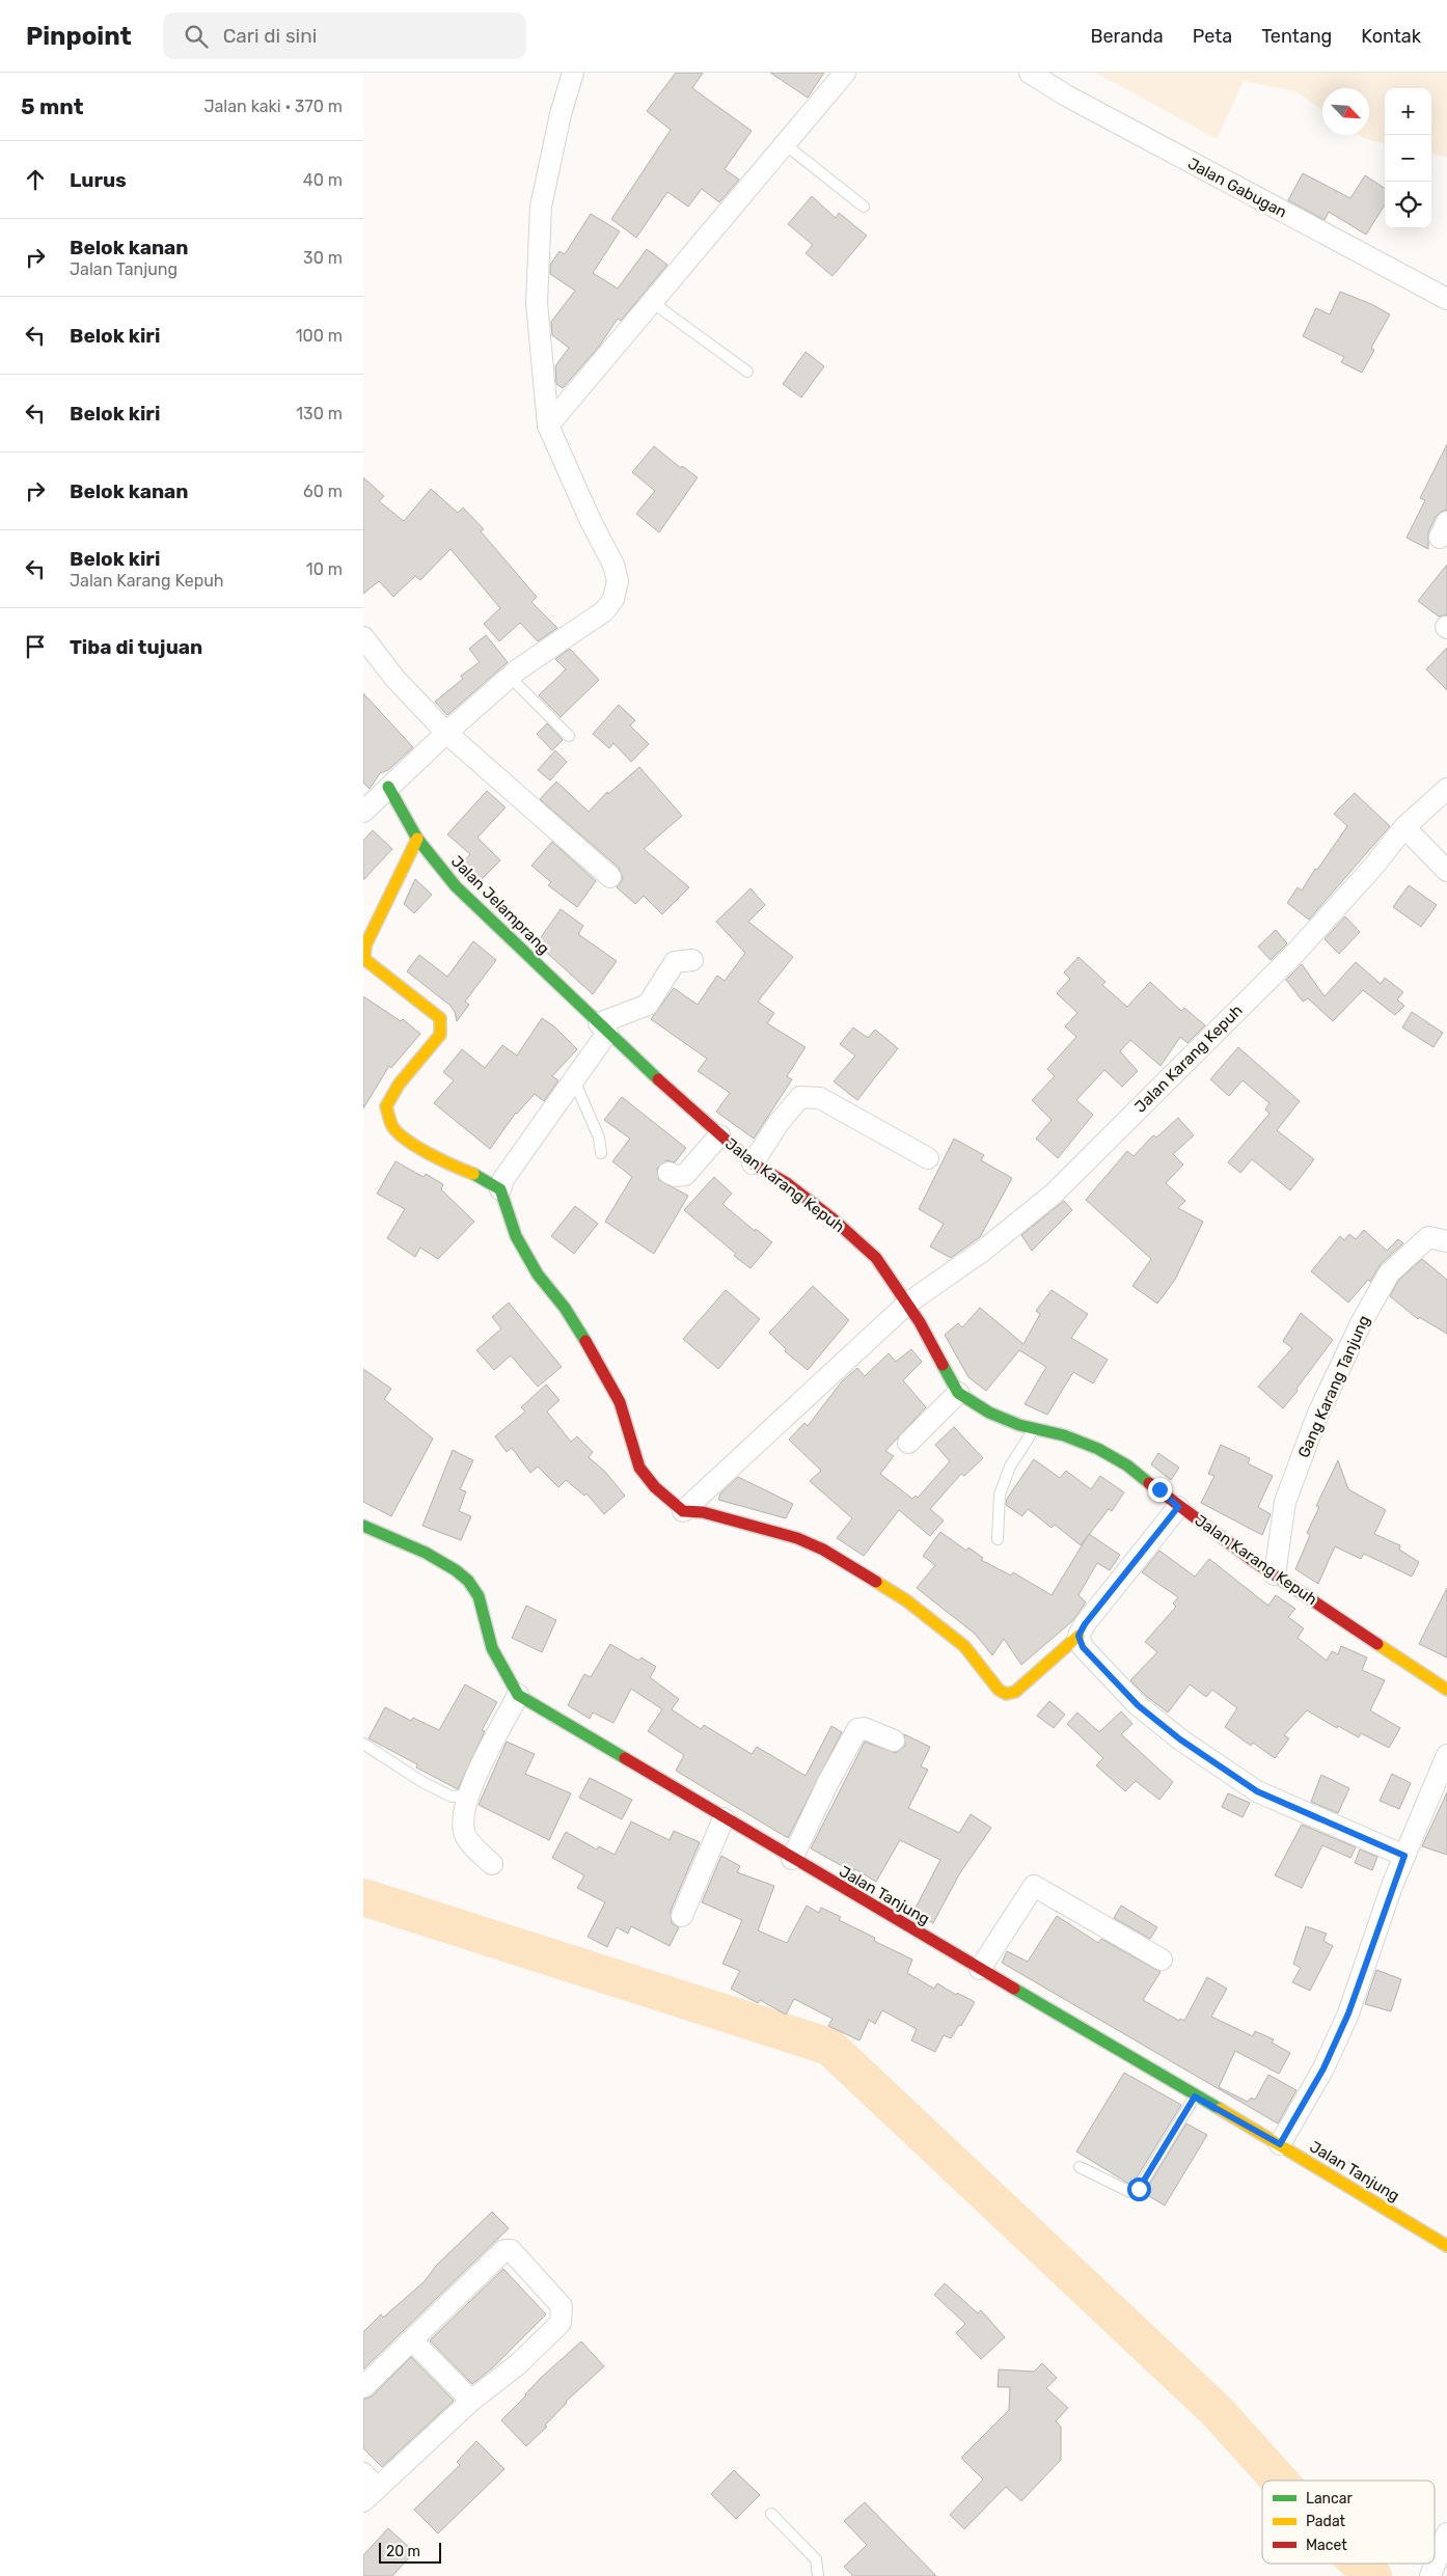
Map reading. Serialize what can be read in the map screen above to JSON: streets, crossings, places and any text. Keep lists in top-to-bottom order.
{
  "streets": {
    "street": [
      "Jalan Gabugan",
      "Jalan Jelamprang",
      "Jalan Karang Kepuh",
      "Gang Karang Tanjung",
      "Jalan Tanjung"
    ]
  },
  "crossings": [
    ["Jalan Jelamprang", "Jalan Karang Kepuh"],
    ["Jalan Karang Kepuh", "Gang Karang Tanjung"]
  ],
  "legend": ["Lancar", "Padat", "Macet"],
  "scale_bar": "20 m",
  "north": "bottom right",
  "page": {
    "header": "Pinpoint",
    "search": "Cari di sini",
    "nav": [
      "Beranda",
      "Peta",
      "Tentang",
      "Kontak"
    ],
    "heading": ["5 mnt", "Jalan kaki · 370 m"],
    "map_buttons": ["+", "−"],
    "list": [
      ["Lurus", "40 m"],
      ["Belok kanan", "Jalan Tanjung", "30 m"],
      ["Belok kiri", "100 m"],
      ["Belok kiri", "130 m"],
      ["Belok kanan", "60 m"],
      ["Belok kiri", "Jalan Karang Kepuh", "10 m"],
      "Tiba di tujuan"
    ],
    "scale": "20 m"
  }
}
